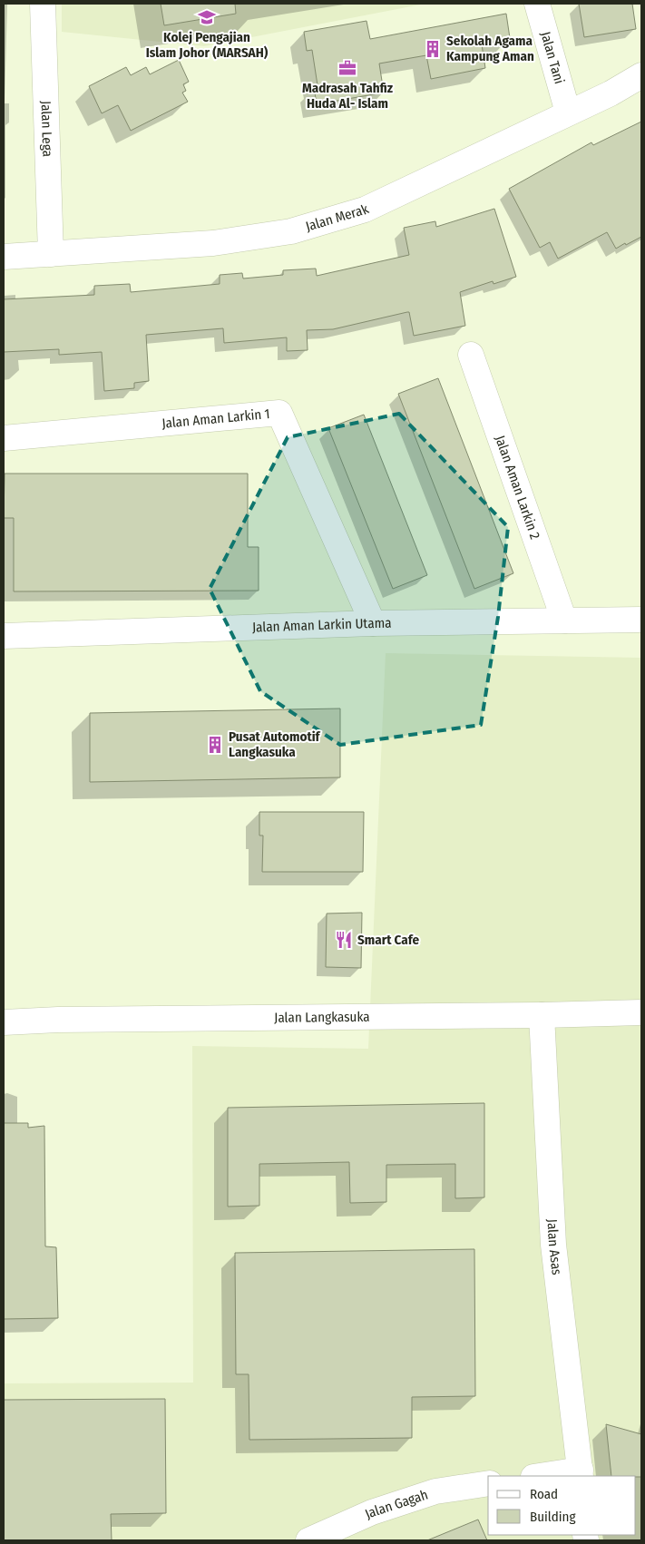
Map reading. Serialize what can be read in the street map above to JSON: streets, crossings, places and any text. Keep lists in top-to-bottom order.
{
  "streets": {
    "street": [
      "Jalan Tani",
      "Jalan Lega",
      "Jalan Merak",
      "Jalan Aman Larkin 1",
      "Jalan Aman Larkin 2",
      "Jalan Aman Larkin Utama",
      "Jalan Langkasuka",
      "Jalan Asas",
      "Jalan Gagah"
    ]
  },
  "crossings": [
    ["Jalan Tani", "Jalan Merak"],
    ["Jalan Lega", "Jalan Merak"],
    ["Jalan Aman Larkin 1", "Jalan Aman Larkin Utama"],
    ["Jalan Aman Larkin 2", "Jalan Aman Larkin Utama"],
    ["Jalan Langkasuka", "Jalan Asas"]
  ],
  "places": {
    "school or university": ["Kolej Pengajian Islam Johor (MARSAH)"],
    "building": ["Sekolah Agama Kampung Aman", "Pusat Automotif Langkasuka"],
    "office": ["Madrasah Tahfiz Huda Al- Islam"],
    "restaurant": ["Smart Cafe"]
  },
  "legend": ["Road", "Building"]
}
